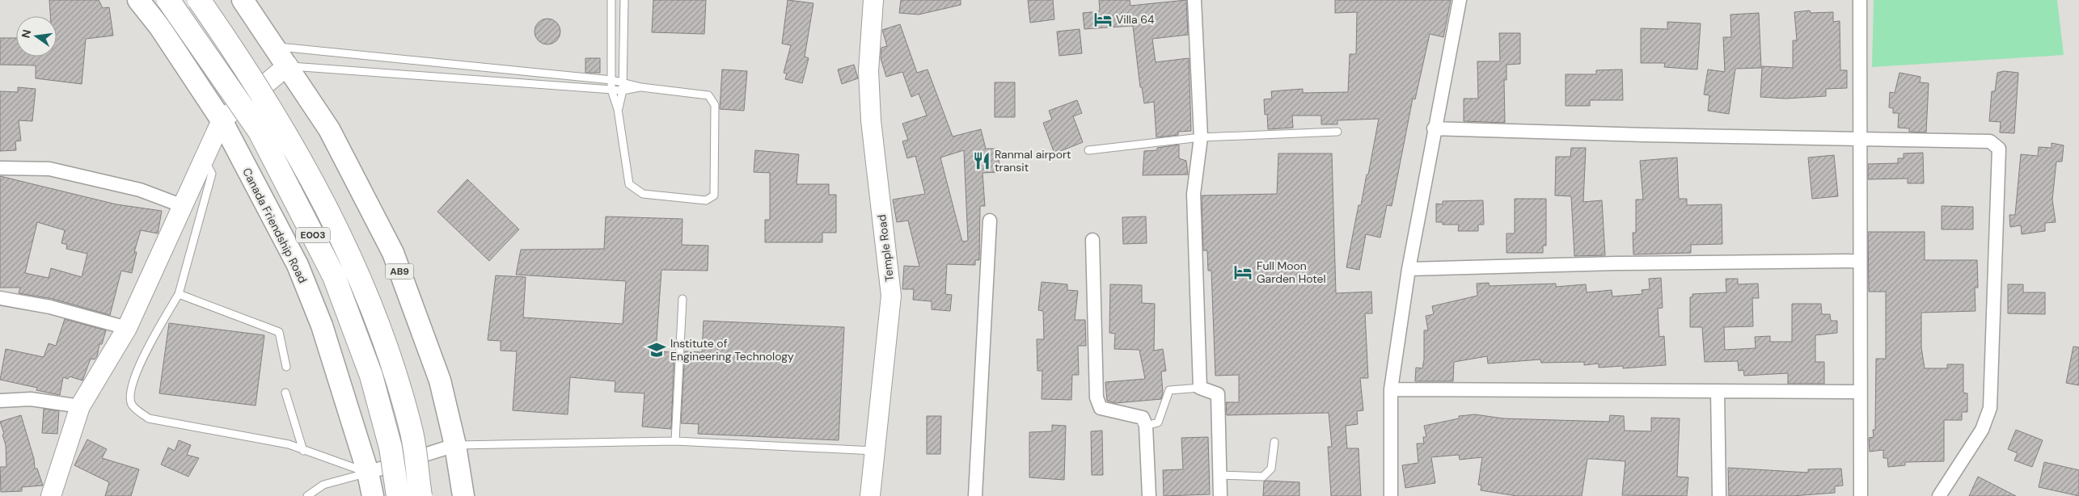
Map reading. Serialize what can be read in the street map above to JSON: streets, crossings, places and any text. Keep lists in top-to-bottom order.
{
  "streets": {
    "highway": ["E003"],
    "main road": ["Canada Friendship Road", "AB9"],
    "street": ["Temple Road"]
  },
  "places": {
    "hotel": ["Villa 64", "Full Moon Garden Hotel"],
    "restaurant": ["Ranmal airport transit"],
    "school or university": ["Institute of Engineering Technology"]
  },
  "north": "left"
}
